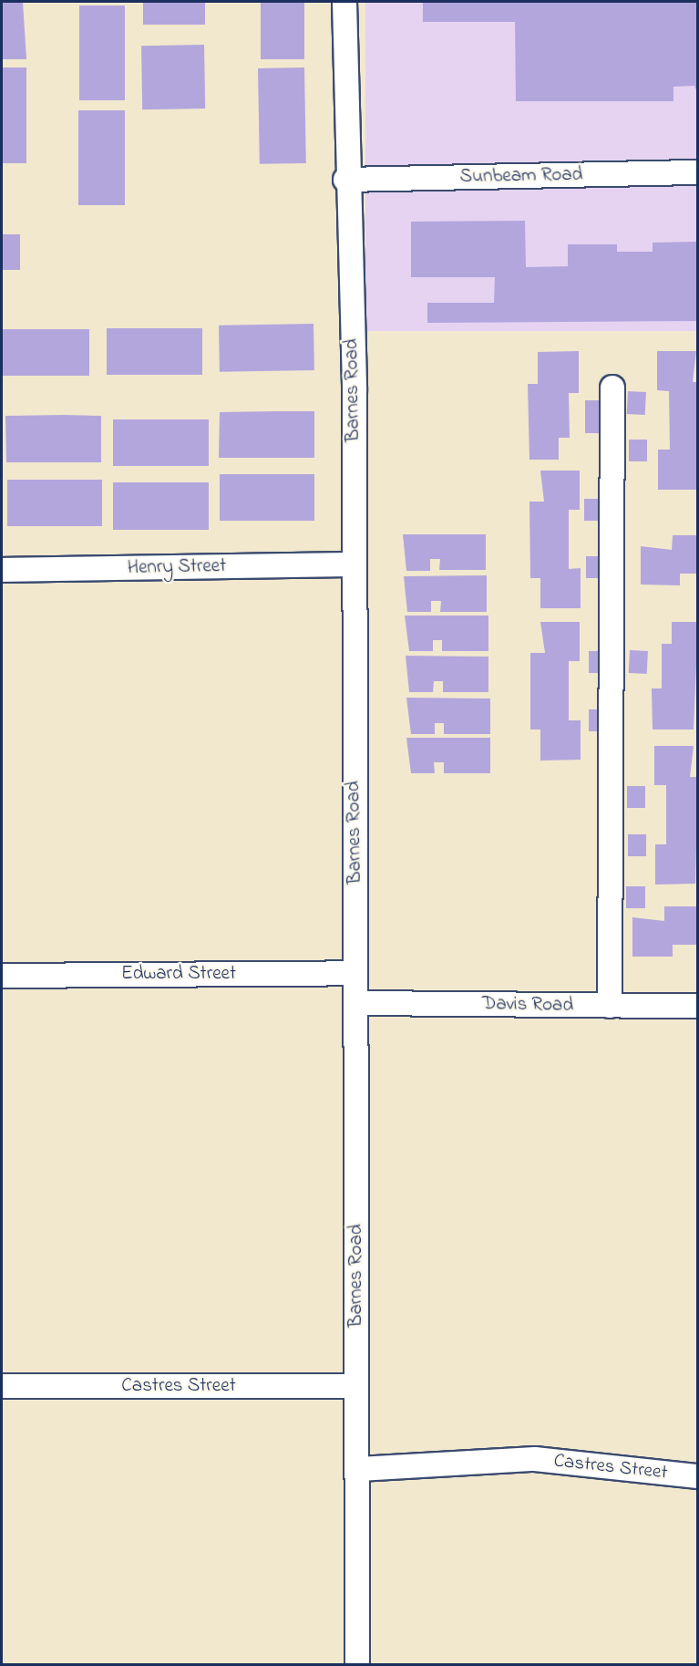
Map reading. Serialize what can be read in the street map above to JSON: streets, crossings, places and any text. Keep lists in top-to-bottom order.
{
  "streets": {
    "street": [
      "Sunbeam Road",
      "Barnes Road",
      "Henry Street",
      "Edward Street",
      "Davis Road",
      "Castres Street"
    ]
  },
  "crossings": [
    ["Sunbeam Road", "Barnes Road"],
    ["Barnes Road", "Henry Street"],
    ["Barnes Road", "Edward Street"],
    ["Barnes Road", "Davis Road"],
    ["Barnes Road", "Castres Street"]
  ]
}
